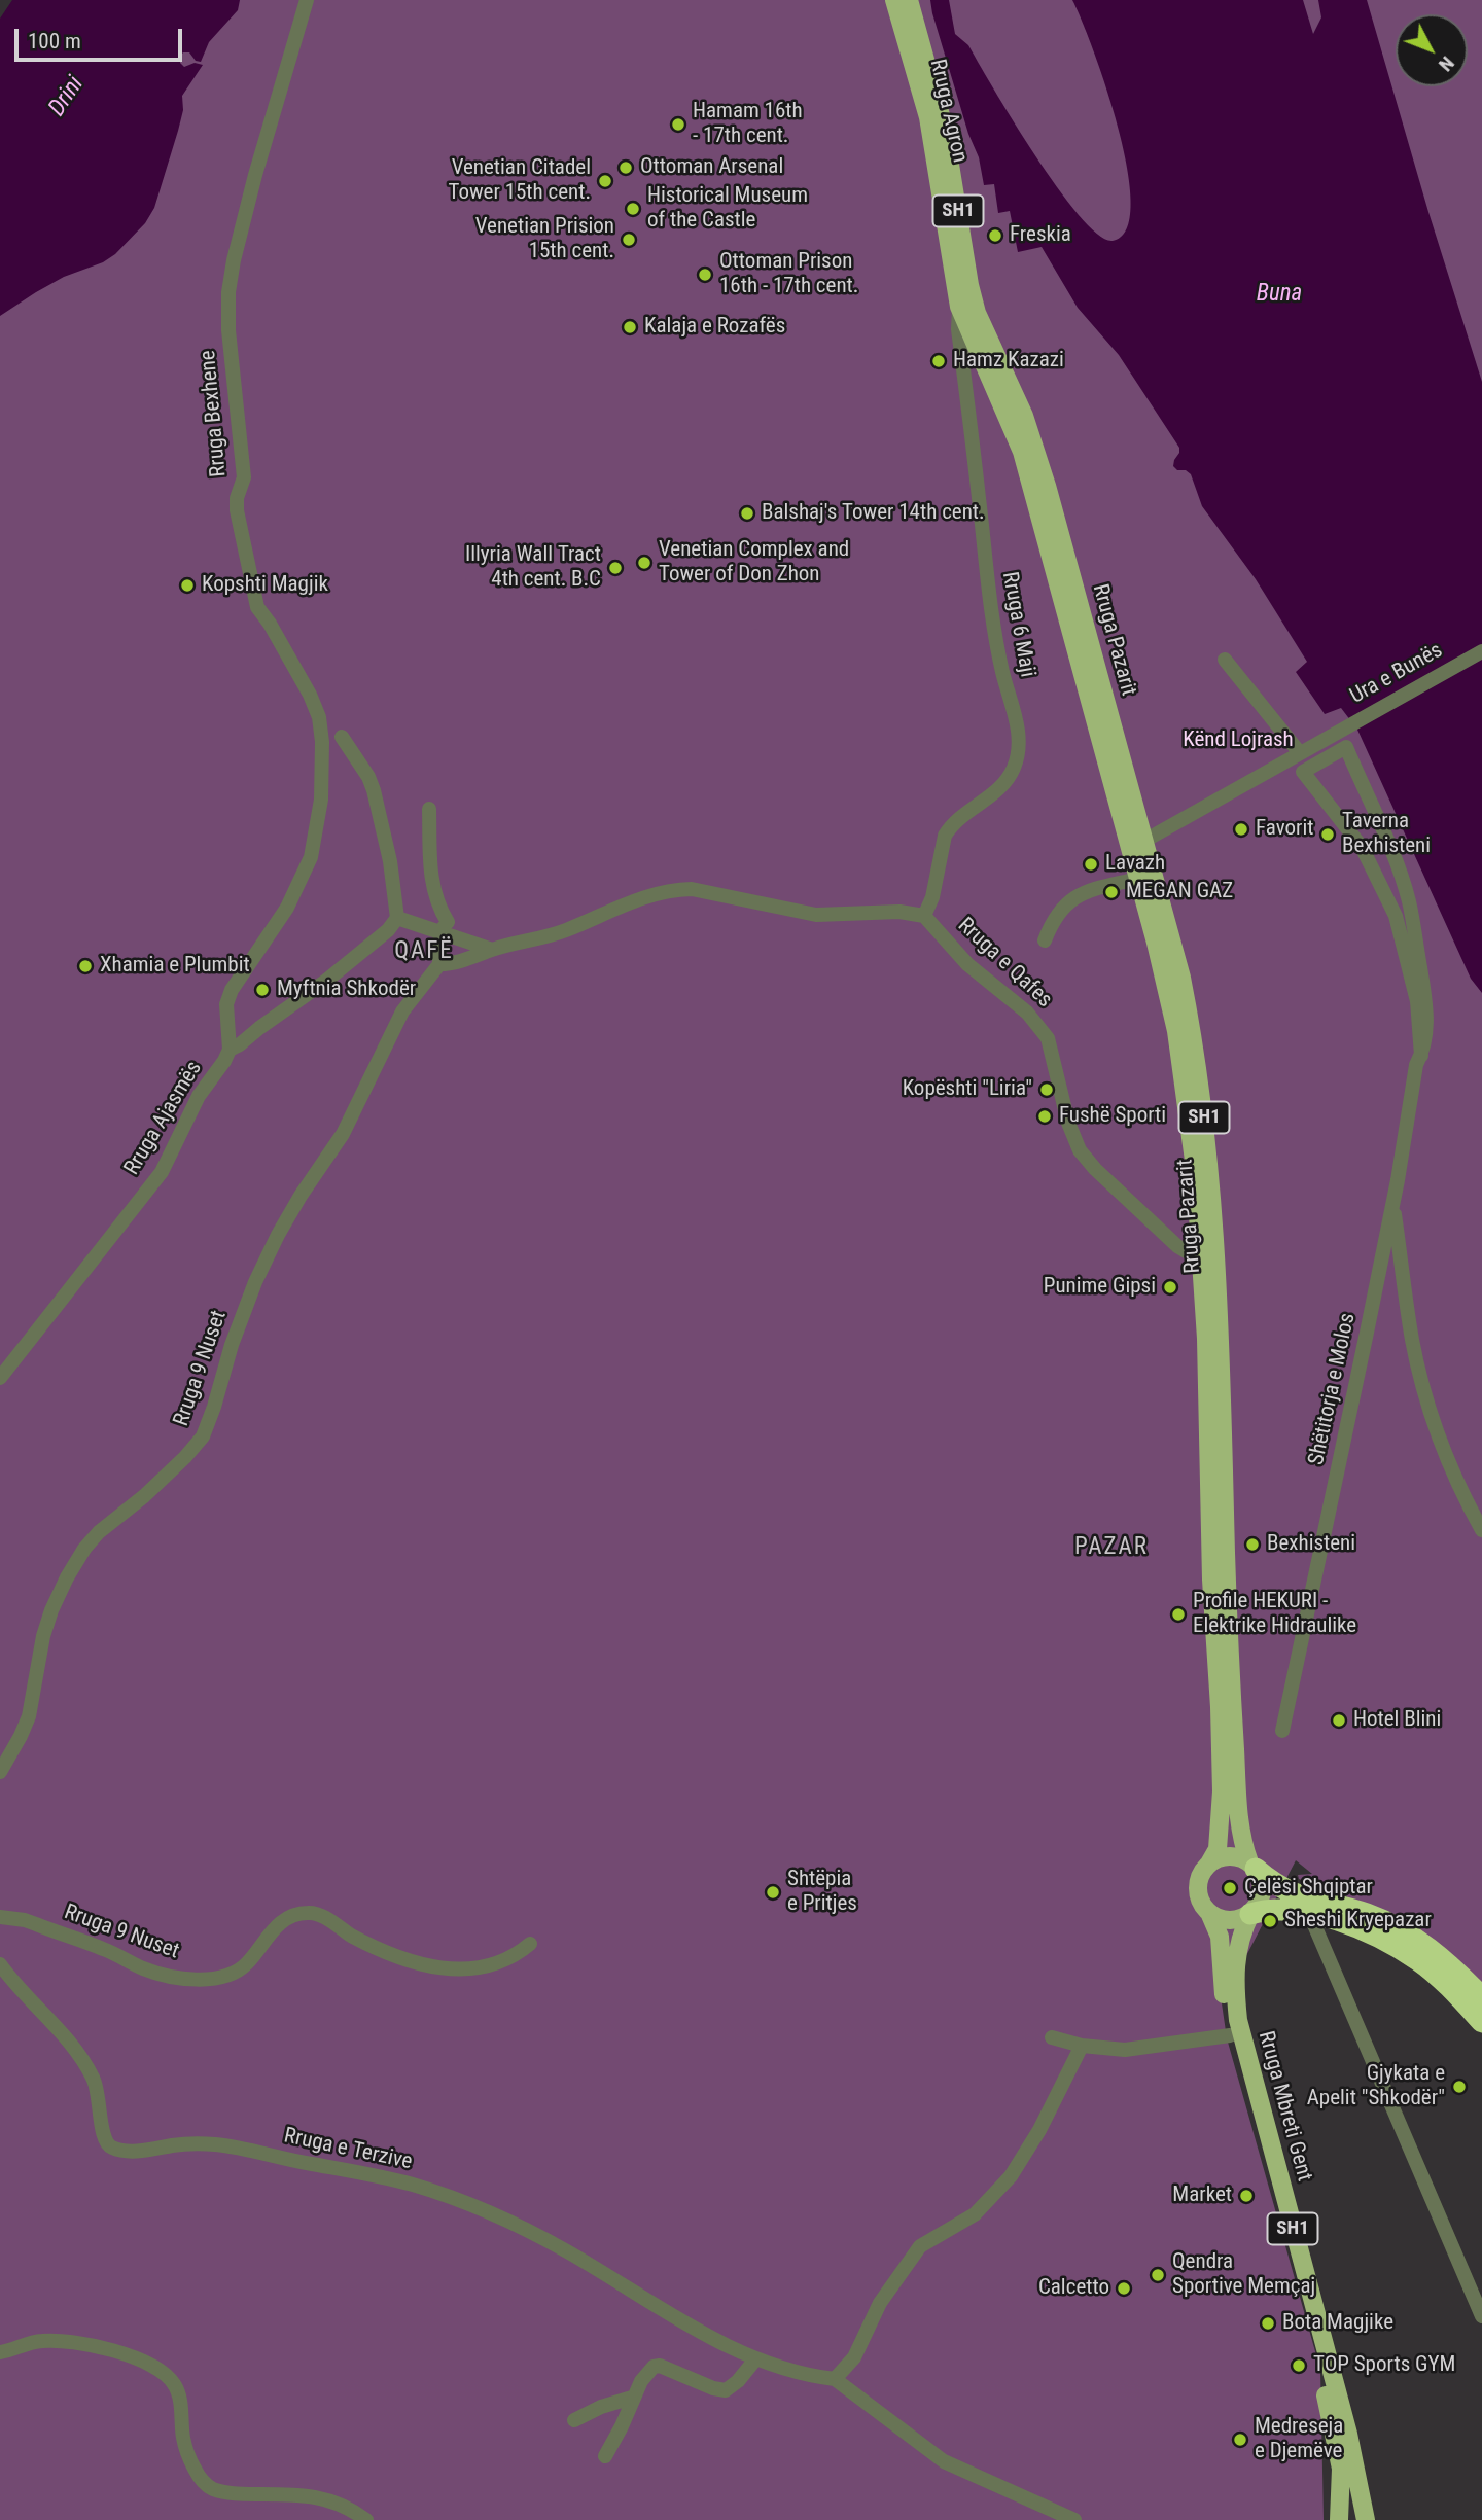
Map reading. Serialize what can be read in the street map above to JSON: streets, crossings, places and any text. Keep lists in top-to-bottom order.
{
  "streets": {
    "main road": [
      "Rruga Agron",
      "SH1",
      "Rruga Pazarit",
      "Rruga Mbreti Gent"
    ],
    "street": [
      "Rruga Bexhene",
      "Rruga 6 Maji",
      "Ura e Bunës",
      "Rruga e Qafes",
      "Rruga Ajasmës",
      "Rruga 9 Nuset",
      "Shëtitorja e Molos",
      "Rruga e Terzive"
    ]
  },
  "crossings": [
    ["Rruga Agron", "Rruga 6 Maji"],
    ["Rruga Agron", "Rruga Pazarit"],
    ["Rruga Bexhene", "Rruga Ajasmës"],
    ["Rruga 6 Maji", "Rruga e Qafes"],
    ["Rruga Pazarit", "Ura e Bunës"],
    ["Rruga Pazarit", "Rruga e Qafes"],
    ["Rruga Pazarit", "Rruga Mbreti Gent"],
    ["Rruga e Qafes", "Rruga 9 Nuset"]
  ],
  "districts": ["QAFË", "PAZAR"],
  "water": ["Drini", "Buna"],
  "parks": ["Kënd Lojrash"],
  "places": [
    "Hamam 16th - 17th cent.",
    "Ottoman Arsenal",
    "Venetian Citadel Tower 15th cent.",
    "Historical Museum of the Castle",
    "Freskia",
    "Venetian Prision 15th cent.",
    "Ottoman Prison 16th - 17th cent.",
    "Kalaja e Rozafës",
    "Hamz Kazazi",
    "Balshaj's Tower 14th cent.",
    "Venetian Complex and Tower of Don Zhon",
    "Illyria Wall Tract 4th cent. B.C",
    "Kopshti Magjik",
    "Favorit",
    "Taverna Bexhisteni",
    "Lavazh",
    "MEGAN GAZ",
    "Xhamia e Plumbit",
    "Myftnia Shkodër",
    "Kopështi \"Liria\"",
    "Fushë Sporti",
    "Punime Gipsi",
    "Bexhisteni",
    "Profile HEKURI - Elektrike Hidraulike",
    "Hotel Blini",
    "Çelësi Shqiptar",
    "Shtëpia e Pritjes",
    "Sheshi Kryepazar",
    "Gjykata e Apelit \"Shkodër\"",
    "Market",
    "Qendra Sportive Memçaj",
    "Calcetto",
    "Bota Magjike",
    "TOP Sports GYM",
    "Medreseja e Djemëve"
  ],
  "scale_bar": "100 m",
  "north": "bottom right"
}
